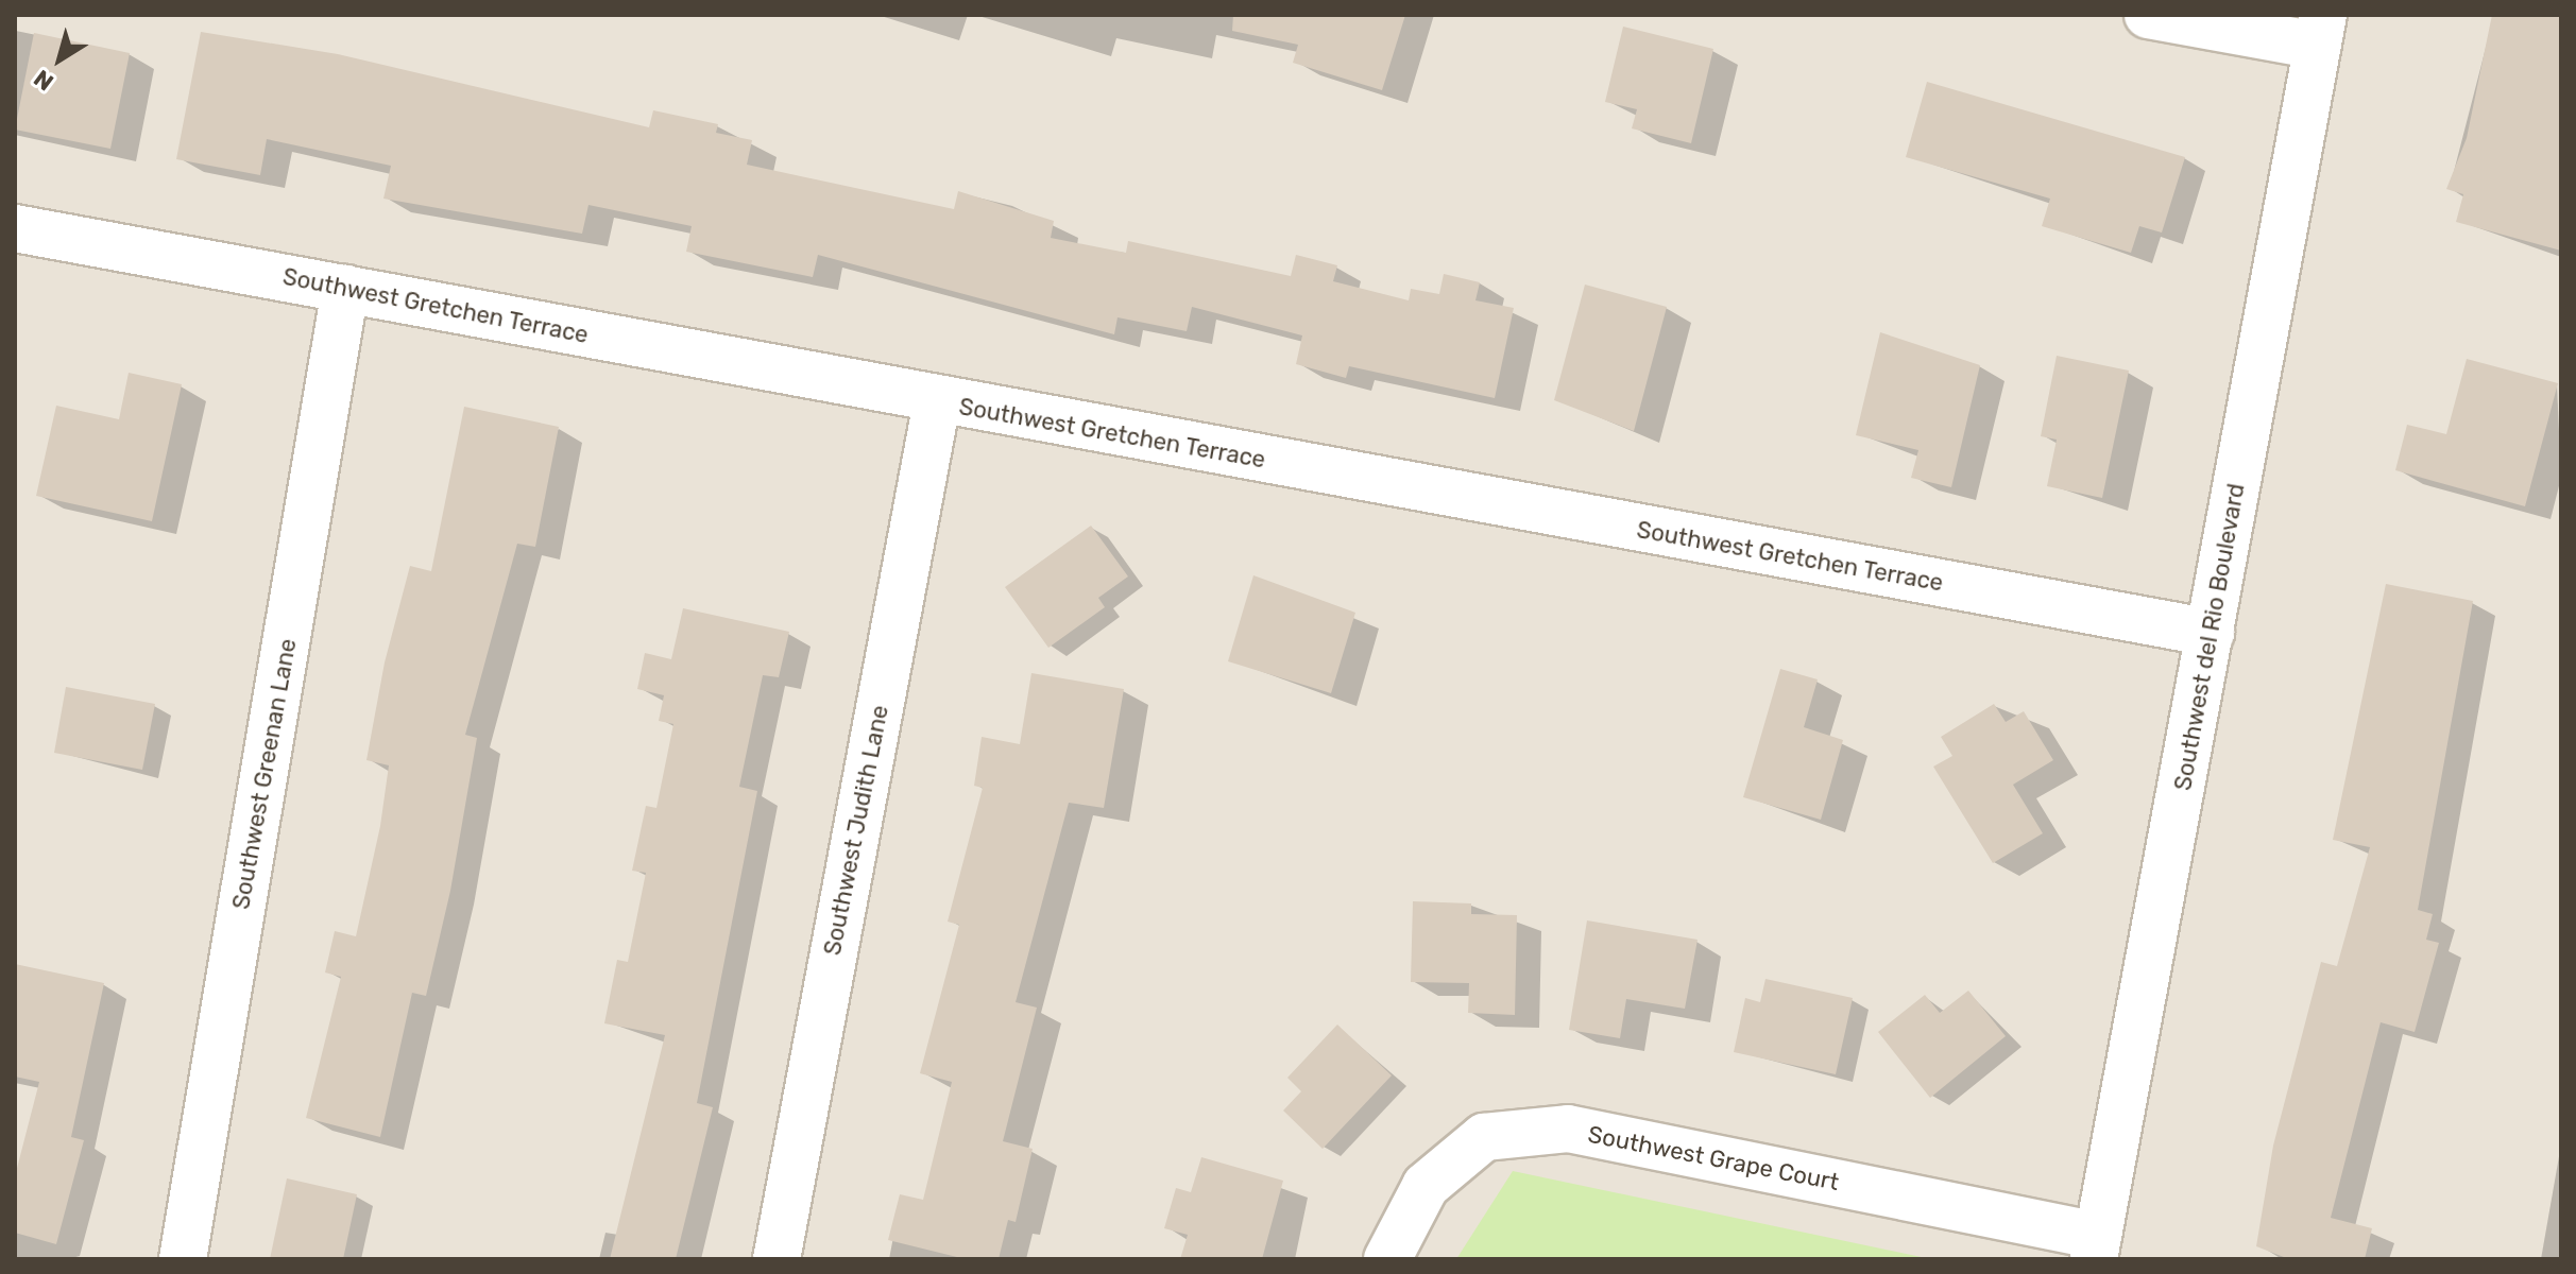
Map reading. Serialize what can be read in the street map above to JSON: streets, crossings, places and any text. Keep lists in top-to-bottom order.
{
  "streets": {
    "street": [
      "Southwest Gretchen Terrace",
      "Southwest del Rio Boulevard",
      "Southwest Greenan Lane",
      "Southwest Judith Lane",
      "Southwest Grape Court"
    ]
  },
  "crossings": [
    ["Southwest Gretchen Terrace", "Southwest del Rio Boulevard"],
    ["Southwest Gretchen Terrace", "Southwest Greenan Lane"],
    ["Southwest Gretchen Terrace", "Southwest Judith Lane"],
    ["Southwest del Rio Boulevard", "Southwest Grape Court"]
  ],
  "north": "bottom left"
}
